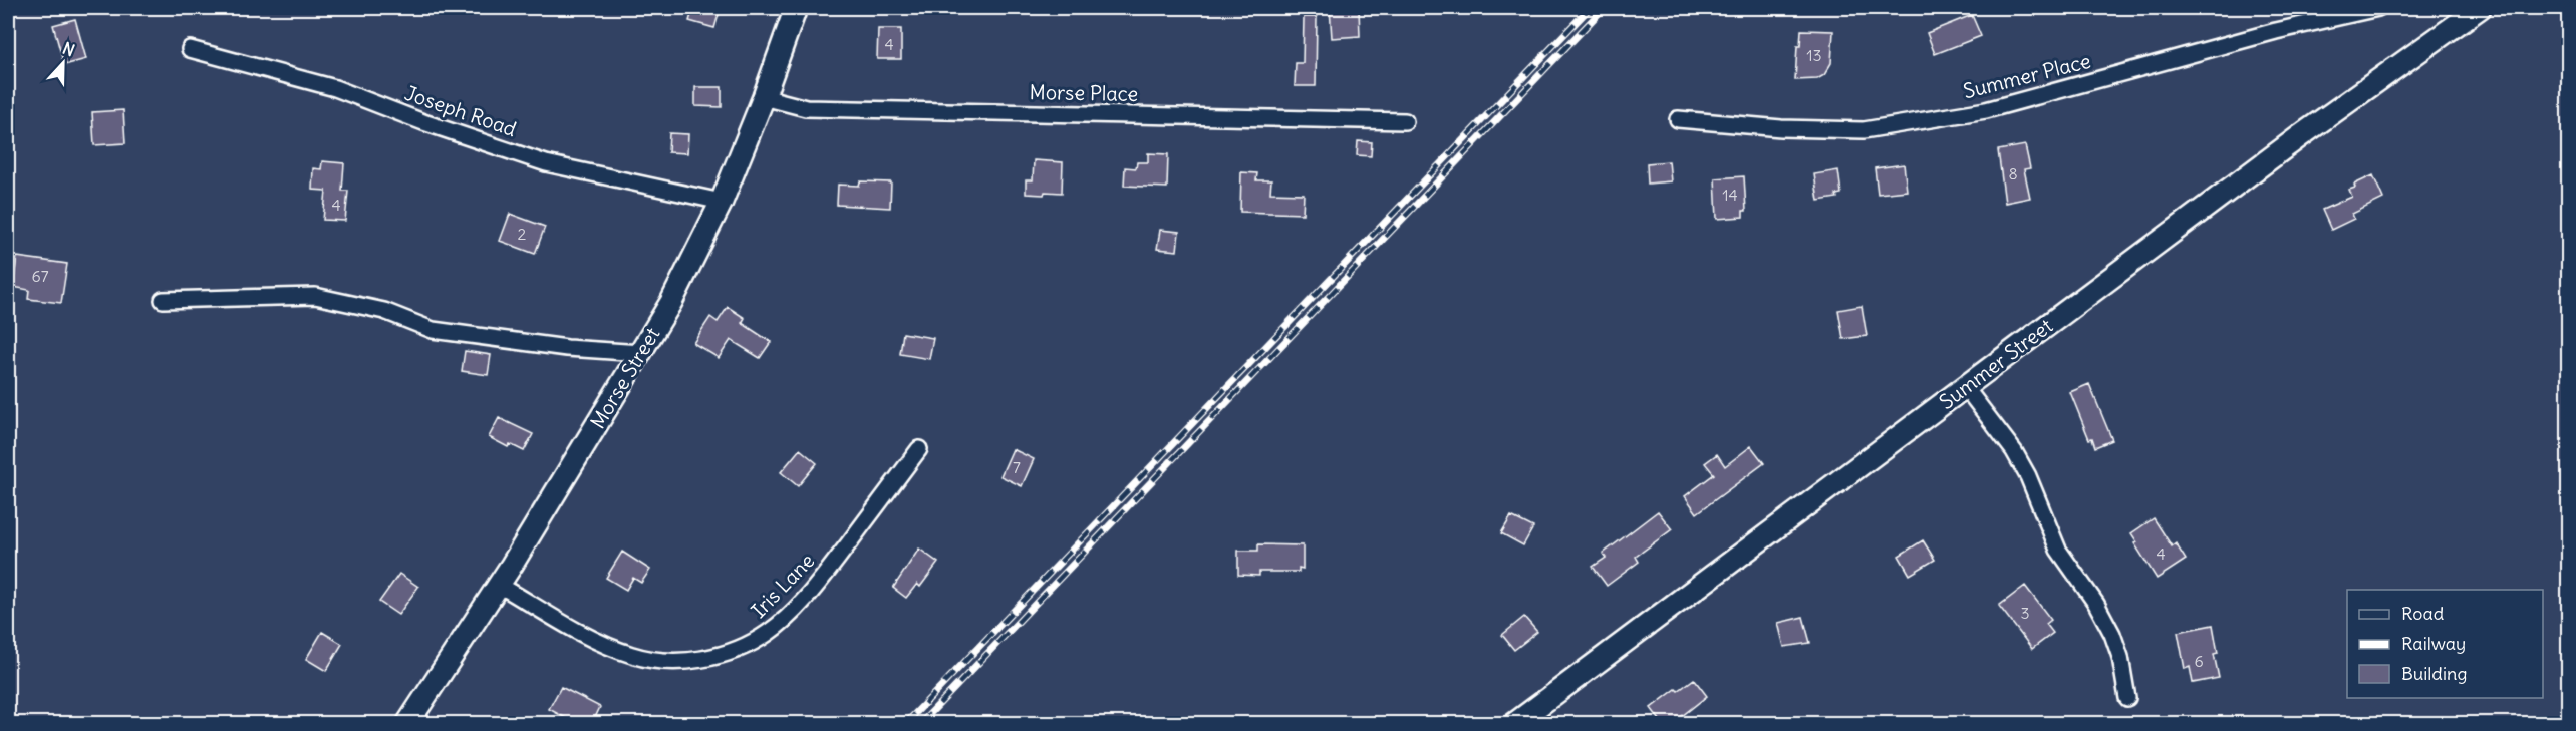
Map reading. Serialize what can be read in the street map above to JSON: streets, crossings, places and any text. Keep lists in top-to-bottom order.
{
  "streets": {
    "main road": ["Summer Street", "Morse Street"],
    "street": [
      "Summer Place",
      "Morse Place",
      "Joseph Road",
      "Iris Lane"
    ]
  },
  "crossings": [
    ["Morse Place", "Morse Street"],
    ["Joseph Road", "Morse Street"],
    ["Morse Street", "Iris Lane"]
  ],
  "house_numbers": [
    "4",
    "13",
    "8",
    "14",
    "4",
    "2",
    "67",
    "7",
    "4",
    "3",
    "6"
  ],
  "legend": ["Road", "Railway", "Building"],
  "north": "top"
}
